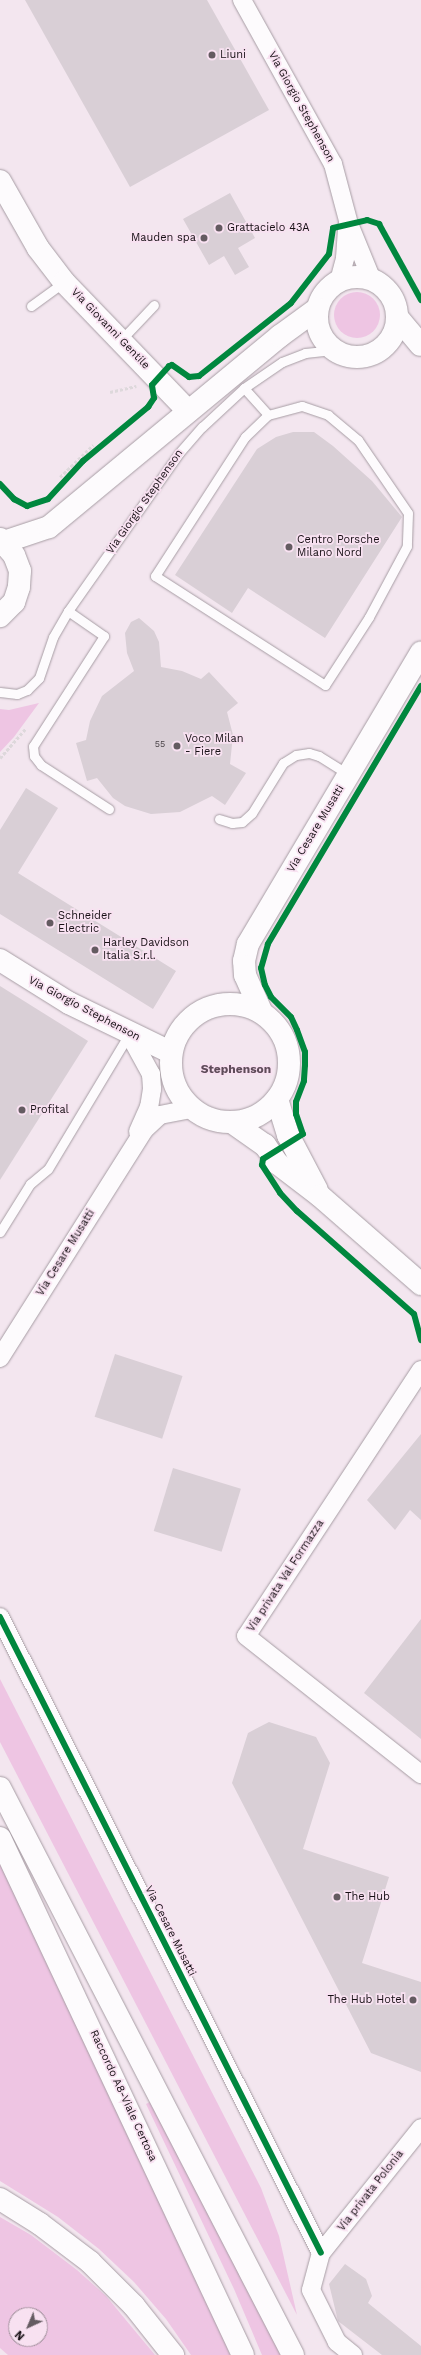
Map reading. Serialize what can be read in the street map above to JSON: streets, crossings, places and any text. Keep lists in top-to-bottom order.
{
  "streets": {
    "main road": [
      "Via Giorgio Stephenson",
      "Via Giovanni Gentile",
      "Via Cesare Musatti",
      "Raccordo A8-Viale Certosa"
    ],
    "street": ["Via privata Val Formazza", "Via privata Polonia"]
  },
  "crossings": [
    ["Via Giorgio Stephenson", "Via Cesare Musatti"],
    ["Via Cesare Musatti", "Via privata Polonia"]
  ],
  "districts": ["Stephenson"],
  "places": [
    "Liuni",
    "Grattacielo 43A",
    "Mauden spa",
    "Centro Porsche Milano Nord",
    "Voco Milan - Fiere",
    "Schneider Electric",
    "Harley Davidson Italia S.r.l.",
    "Profital",
    "The Hub",
    "The Hub Hotel"
  ],
  "house_numbers": ["55"],
  "north": "bottom left"
}
